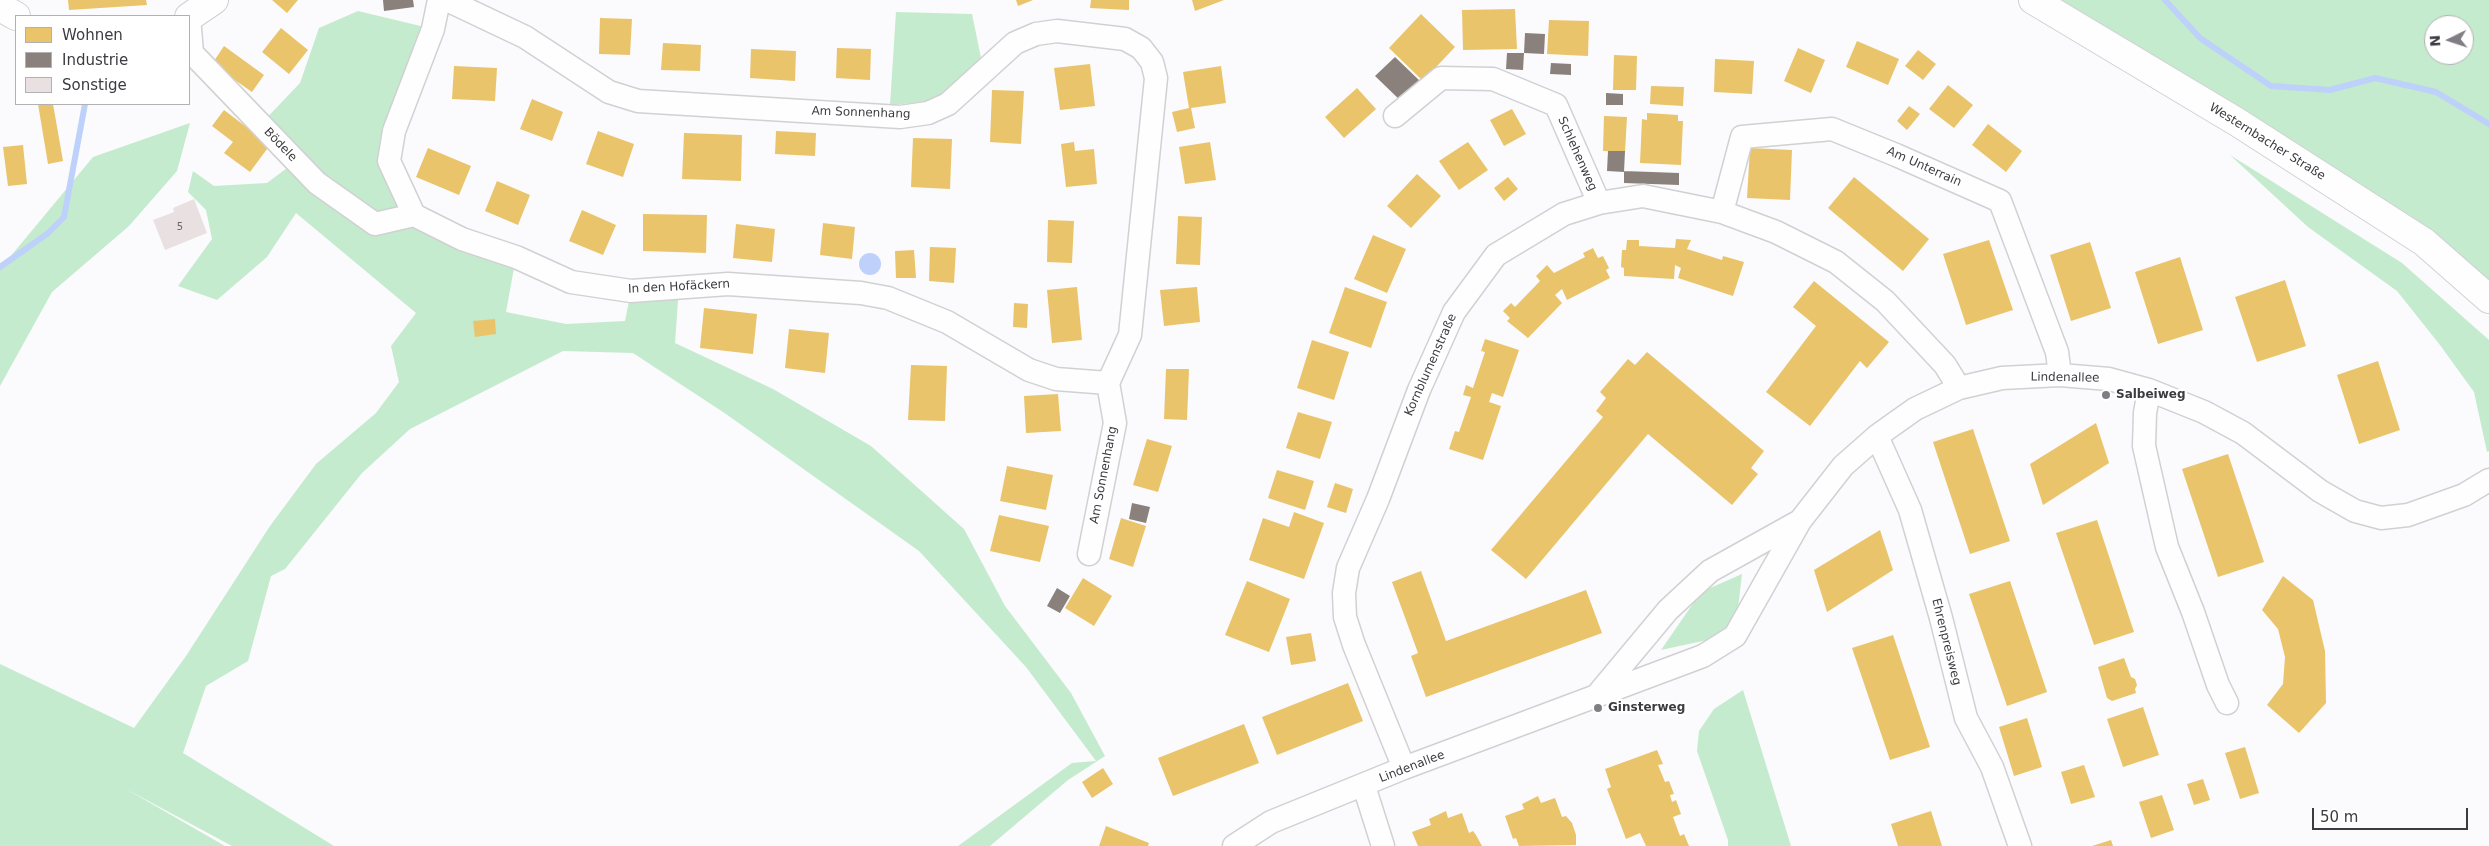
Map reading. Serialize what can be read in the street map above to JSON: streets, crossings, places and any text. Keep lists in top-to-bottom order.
{
  "streets": {
    "street": [
      "Am Sonnenhang",
      "Westernbacher Straße",
      "Bödele",
      "Schlehenweg",
      "Am Unterrain",
      "In den Hofäckern",
      "Kornblumenstraße",
      "Lindenallee",
      "Ehrenpreisweg"
    ]
  },
  "crossings": [
    ["Am Sonnenhang", "In den Hofäckern"],
    ["Bödele", "In den Hofäckern"],
    ["Schlehenweg", "Kornblumenstraße"],
    ["Am Unterrain", "Kornblumenstraße"],
    ["Am Unterrain", "Lindenallee"],
    ["Kornblumenstraße", "Lindenallee"],
    ["Lindenallee", "Ehrenpreisweg"]
  ],
  "places": ["Salbeiweg", "Ginsterweg"],
  "house_numbers": ["5"],
  "legend": ["Wohnen", "Industrie", "Sonstige"],
  "scale_bar": "50 m",
  "north": "left"
}
